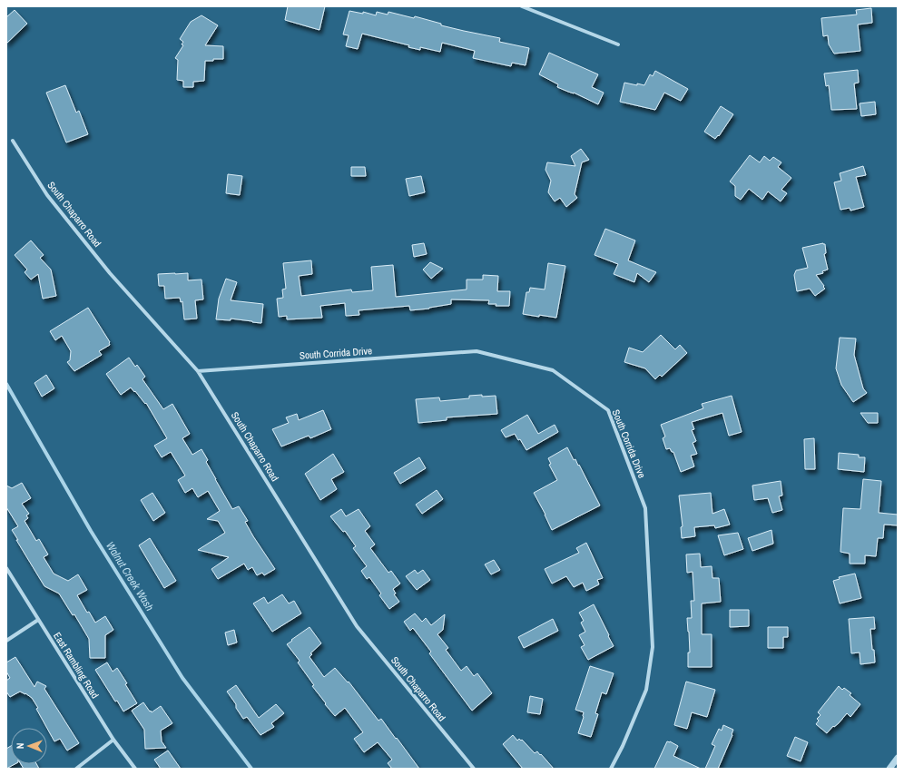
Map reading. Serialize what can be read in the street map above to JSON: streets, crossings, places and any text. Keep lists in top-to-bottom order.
{
  "streets": {
    "street": ["South Chaparro Road", "South Corrida Drive", "East Rambling Road"]
  },
  "crossings": [
    ["South Chaparro Road", "South Corrida Drive"]
  ],
  "water": ["Walnut Creek Wash"],
  "north": "left"
}
